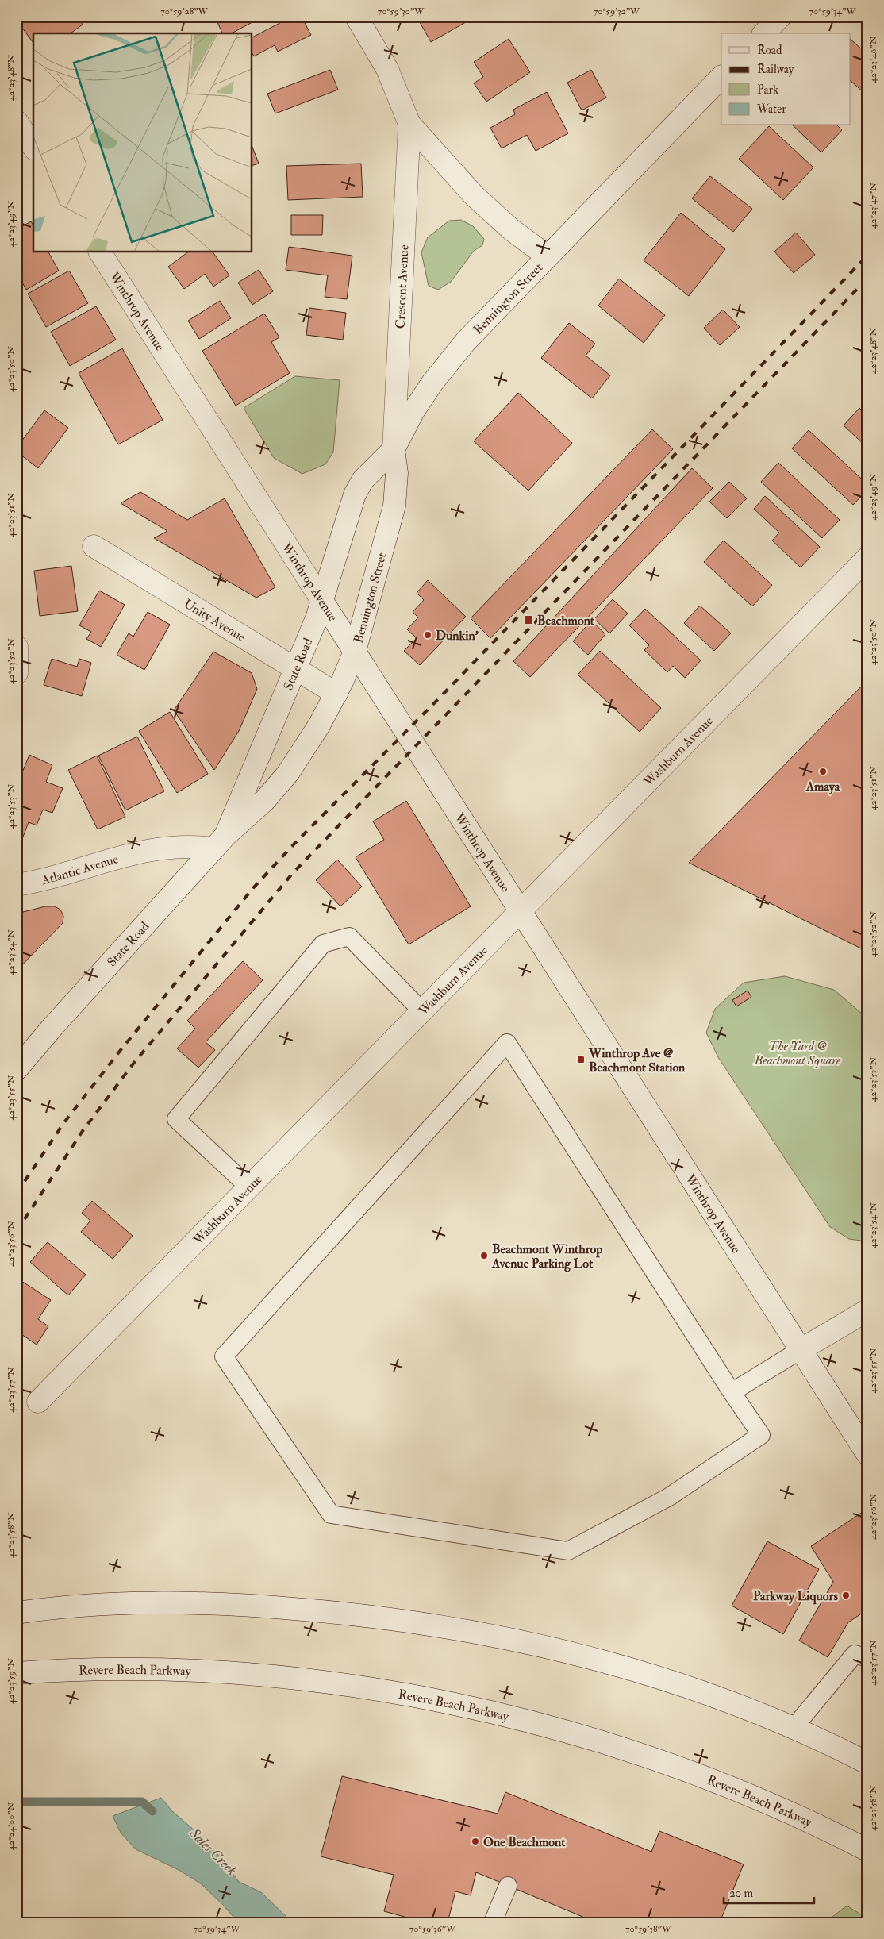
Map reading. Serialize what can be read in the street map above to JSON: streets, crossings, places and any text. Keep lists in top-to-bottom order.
{
  "streets": {
    "main road": [
      "Crescent Avenue",
      "Bennington Street",
      "Winthrop Avenue",
      "Unity Avenue",
      "State Road",
      "Washburn Avenue",
      "Atlantic Avenue",
      "Revere Beach Parkway"
    ]
  },
  "crossings": [
    ["Crescent Avenue", "Bennington Street"],
    ["Bennington Street", "Winthrop Avenue"],
    ["Bennington Street", "State Road"],
    ["Winthrop Avenue", "State Road"],
    ["Winthrop Avenue", "Washburn Avenue"],
    ["Unity Avenue", "State Road"],
    ["State Road", "Atlantic Avenue"]
  ],
  "water": ["Sales Creek"],
  "parks": ["The Yard @ Beachmont Square"],
  "places": {
    "transit": ["Beachmont", "Winthrop Ave @ Beachmont Station"],
    "other": [
      "Dunkin'",
      "Amaya",
      "Beachmont Winthrop Avenue Parking Lot",
      "Parkway Liquors",
      "One Beachmont"
    ]
  },
  "legend": [
    "Road",
    "Railway",
    "Park",
    "Water"
  ],
  "scale_bar": "20 m",
  "coordinates": [
    "70°59'28\"W",
    "70°59'30\"W",
    "70°59'32\"W",
    "70°59'34\"W",
    "42°23'46\"N",
    "42°23'48\"N",
    "42°23'47\"N",
    "42°23'49\"N",
    "42°23'50\"N",
    "42°23'51\"N",
    "42°23'52\"N",
    "42°23'53\"N",
    "42°23'54\"N",
    "42°23'55\"N",
    "42°23'56\"N",
    "42°23'57\"N",
    "42°23'58\"N",
    "42°23'59\"N",
    "42°24'00\"N",
    "70°59'36\"W",
    "70°59'38\"W"
  ]
}
